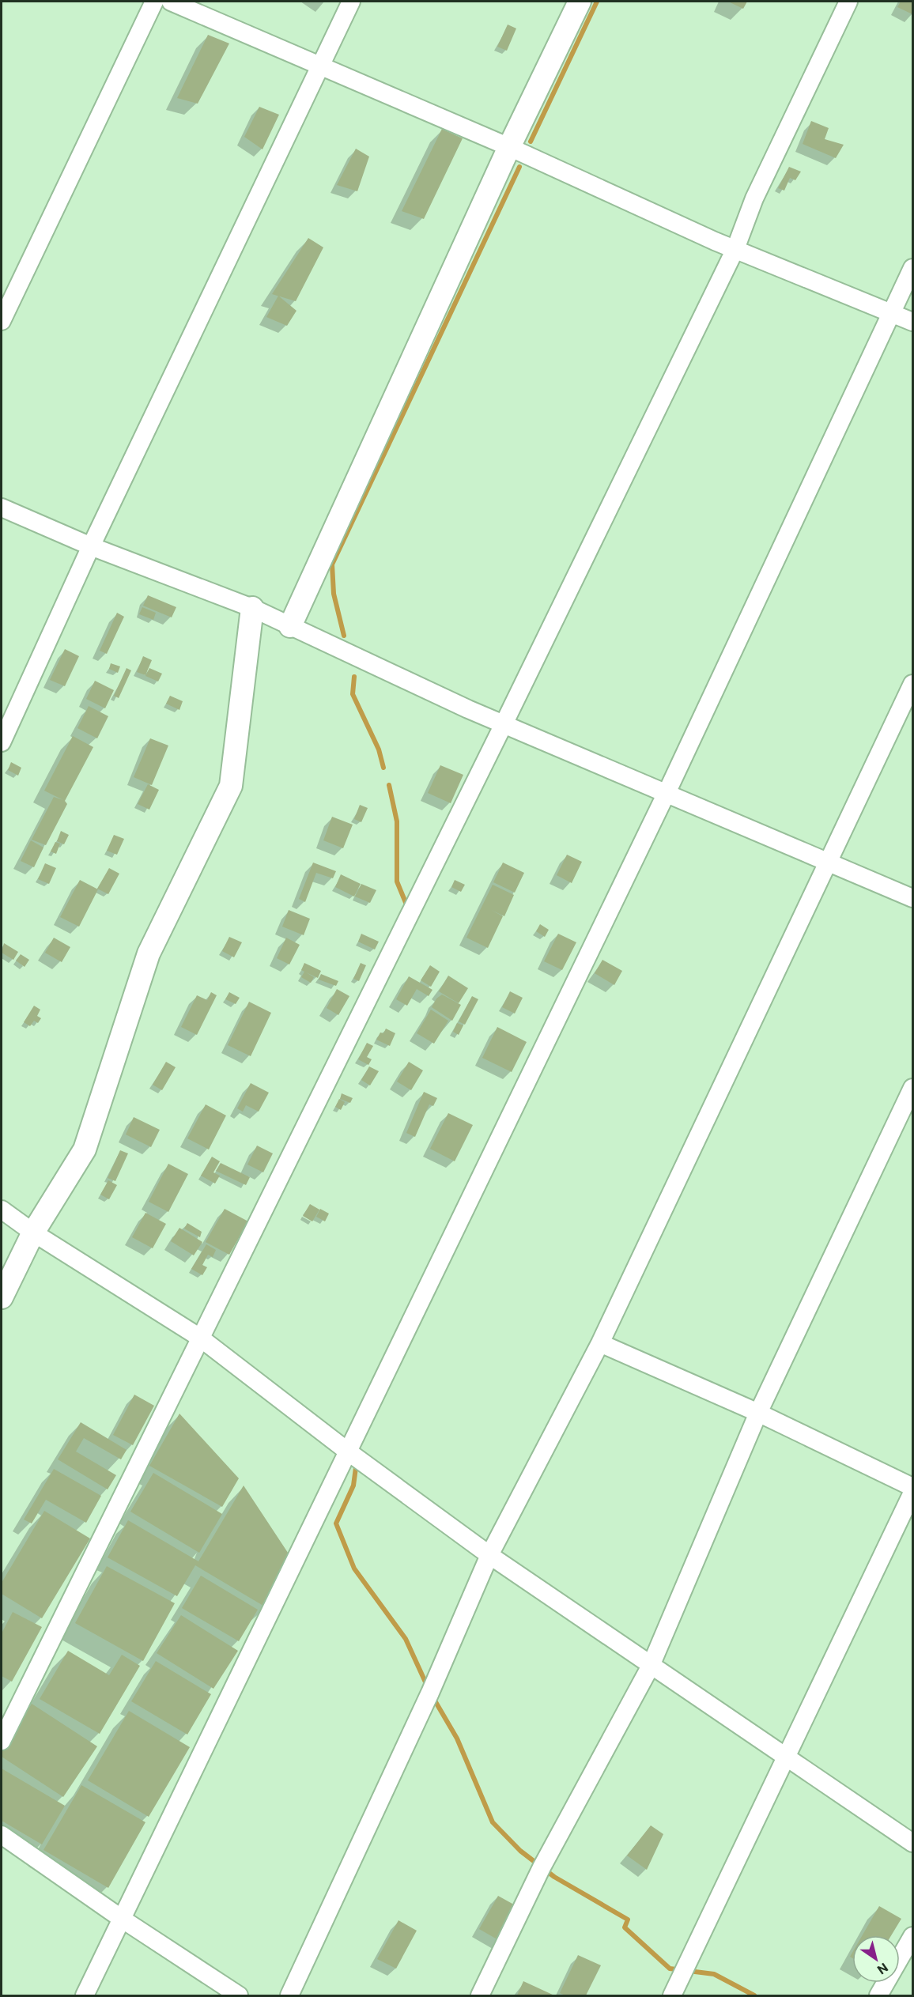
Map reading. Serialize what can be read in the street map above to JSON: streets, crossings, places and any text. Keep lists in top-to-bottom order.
{
  "north": "bottom right"
}
